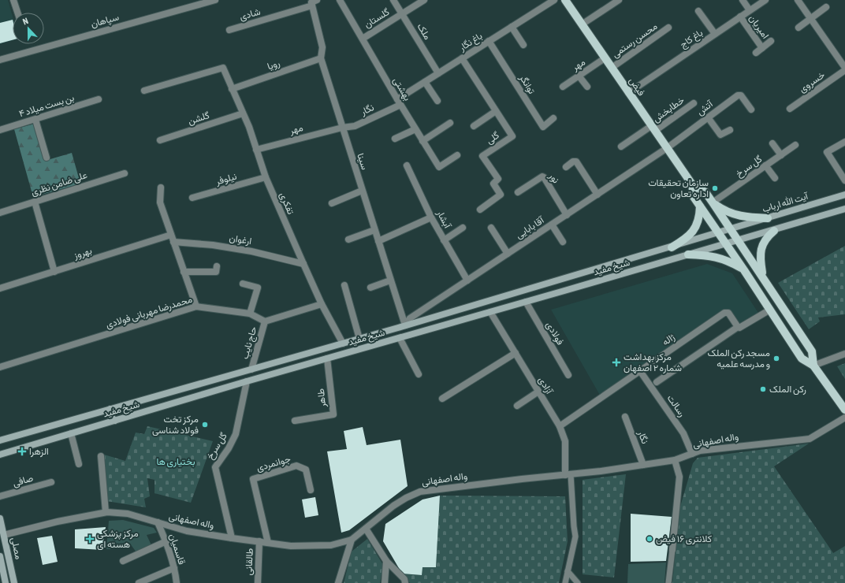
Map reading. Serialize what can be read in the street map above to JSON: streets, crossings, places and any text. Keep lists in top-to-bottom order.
{
  "streets": {
    "main road": [
      "فیض",
      "آیت الله ارباب",
      "شیخ مفید",
      "مصلی"
    ],
    "street": [
      "شادی",
      "گلستان",
      "سپاهان",
      "امیریان",
      "ملک",
      "باغ کاج",
      "محسن رستمی",
      "باغ نگار",
      "رویا",
      "مهر",
      "خسروی",
      "توانگر",
      "بهشتی",
      "بن بست میلاد ۴",
      "آتش",
      "نگار",
      "خطابخش",
      "گلشن",
      "گلی",
      "سینا",
      "گل سرخ",
      "نور",
      "نیلوفر",
      "علی ضامن نظری",
      "تفکری",
      "آبشار",
      "آقا بابایی",
      "ارغوان",
      "بهروز",
      "محمدرضا مهربانی فولادی",
      "فولادی",
      "ژاله",
      "حاج نایب",
      "آزادی",
      "طاهر",
      "رسالت",
      "واله اصفهانی",
      "جوانمردی",
      "صافی",
      "قاسمیان",
      "طالقانی"
    ]
  },
  "crossings": [
    ["شادی", "سینا"],
    ["گلستان", "ملک"],
    ["گلستان", "بهشتی"],
    ["امیریان", "باغ کاج"],
    ["ملک", "باغ نگار"],
    ["باغ کاج", "فیض"],
    ["محسن رستمی", "فیض"],
    ["باغ نگار", "توانگر"],
    ["باغ نگار", "بهشتی"],
    ["باغ نگار", "نگار"],
    ["باغ نگار", "گلی"],
    ["رویا", "سینا"],
    ["رویا", "تفکری"],
    ["مهر", "فیض"],
    ["مهر", "نگار"],
    ["مهر", "سینا"],
    ["مهر", "تفکری"],
    ["فیض", "آتش"],
    ["فیض", "خطابخش"],
    ["فیض", "آقا بابایی"],
    ["بهشتی", "نگار"],
    ["آتش", "آقا بابایی"],
    ["نگار", "سینا"],
    ["نگار", "واله اصفهانی"],
    ["گلشن", "تفکری"],
    ["سینا", "آقا بابایی"],
    ["سینا", "شیخ مفید"],
    ["گل سرخ", "شیخ مفید"],
    ["گل سرخ", "واله اصفهانی"],
    ["نور", "آقا بابایی"],
    ["نیلوفر", "تفکری"],
    ["آیت الله ارباب", "شیخ مفید"],
    ["تفکری", "ارغوان"],
    ["تفکری", "شیخ مفید"],
    ["آبشار", "آقا بابایی"],
    ["آقا بابایی", "شیخ مفید"],
    ["شیخ مفید", "فولادی"],
    ["شیخ مفید", "حاج نایب"],
    ["شیخ مفید", "آزادی"],
    ["شیخ مفید", "طاهر"],
    ["محمدرضا مهربانی فولادی", "حاج نایب"],
    ["ژاله", "آزادی"],
    ["ژاله", "رسالت"],
    ["آزادی", "واله اصفهانی"],
    ["رسالت", "واله اصفهانی"],
    ["واله اصفهانی", "جوانمردی"],
    ["واله اصفهانی", "مصلی"],
    ["واله اصفهانی", "قاسمیان"],
    ["واله اصفهانی", "طالقانی"]
  ],
  "parks": ["بختیاری ها"],
  "places": {
    "other": [
      "سازمان تحقیقات اداره تعاون",
      "مسجد رکن الملک و مدرسه علمیه",
      "رکن الملک",
      "مرکز تخت فولاد شناسی",
      "کلانتری ۱۶ فیض"
    ],
    "health": ["مرکز بهداشت شماره ۲ اصفهان", "الزهرا", "مرکز پزشکی هسته ای"]
  },
  "north": "top"
}
